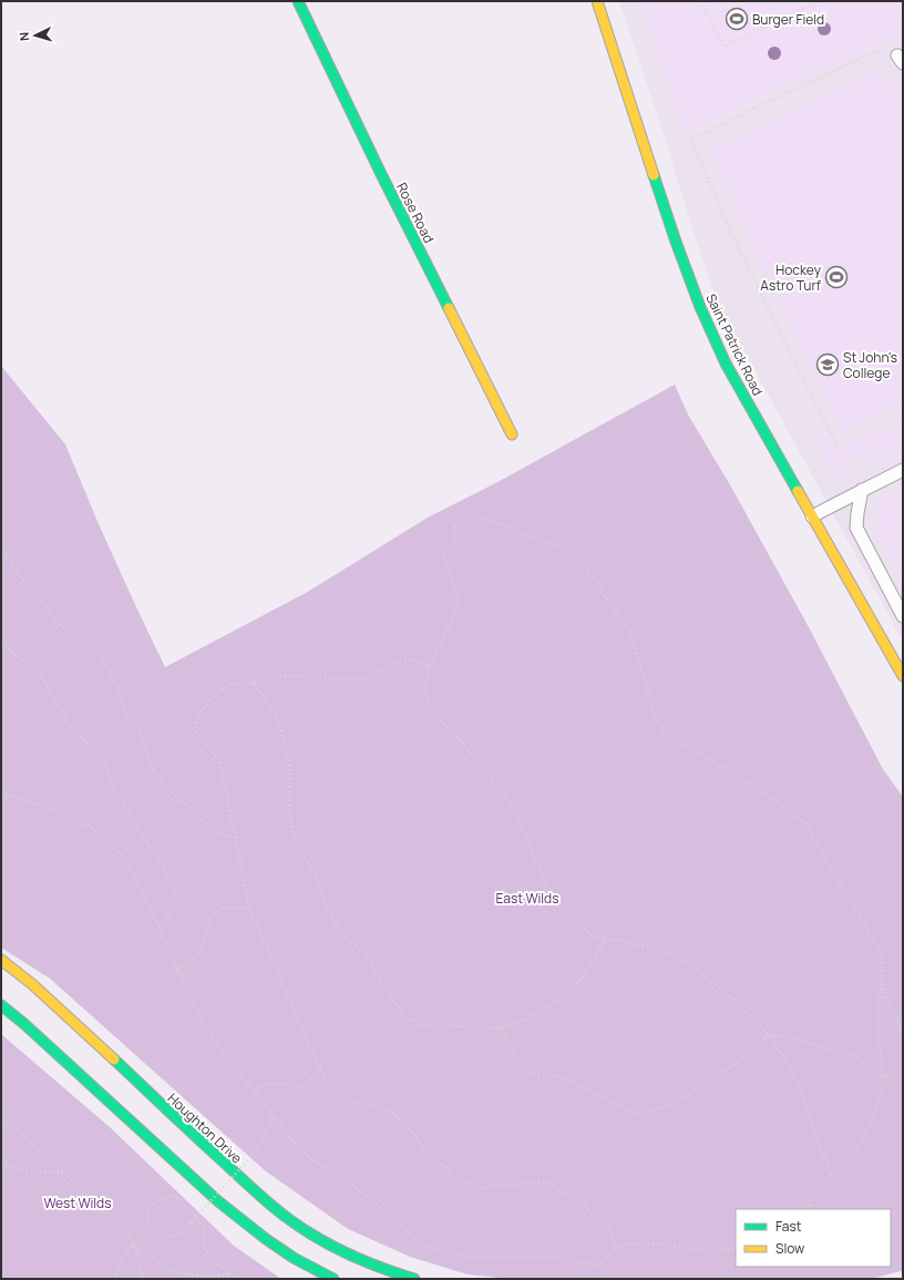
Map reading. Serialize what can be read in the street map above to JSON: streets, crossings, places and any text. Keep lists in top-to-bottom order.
{
  "streets": {
    "street": ["Rose Road", "Saint Patrick Road", "Houghton Drive"]
  },
  "parks": ["East Wilds", "West Wilds"],
  "places": {
    "sports": ["Burger Field", "Hockey Astro Turf"],
    "school or university": ["St John's College"]
  },
  "legend": ["Fast", "Slow"],
  "north": "left"
}
